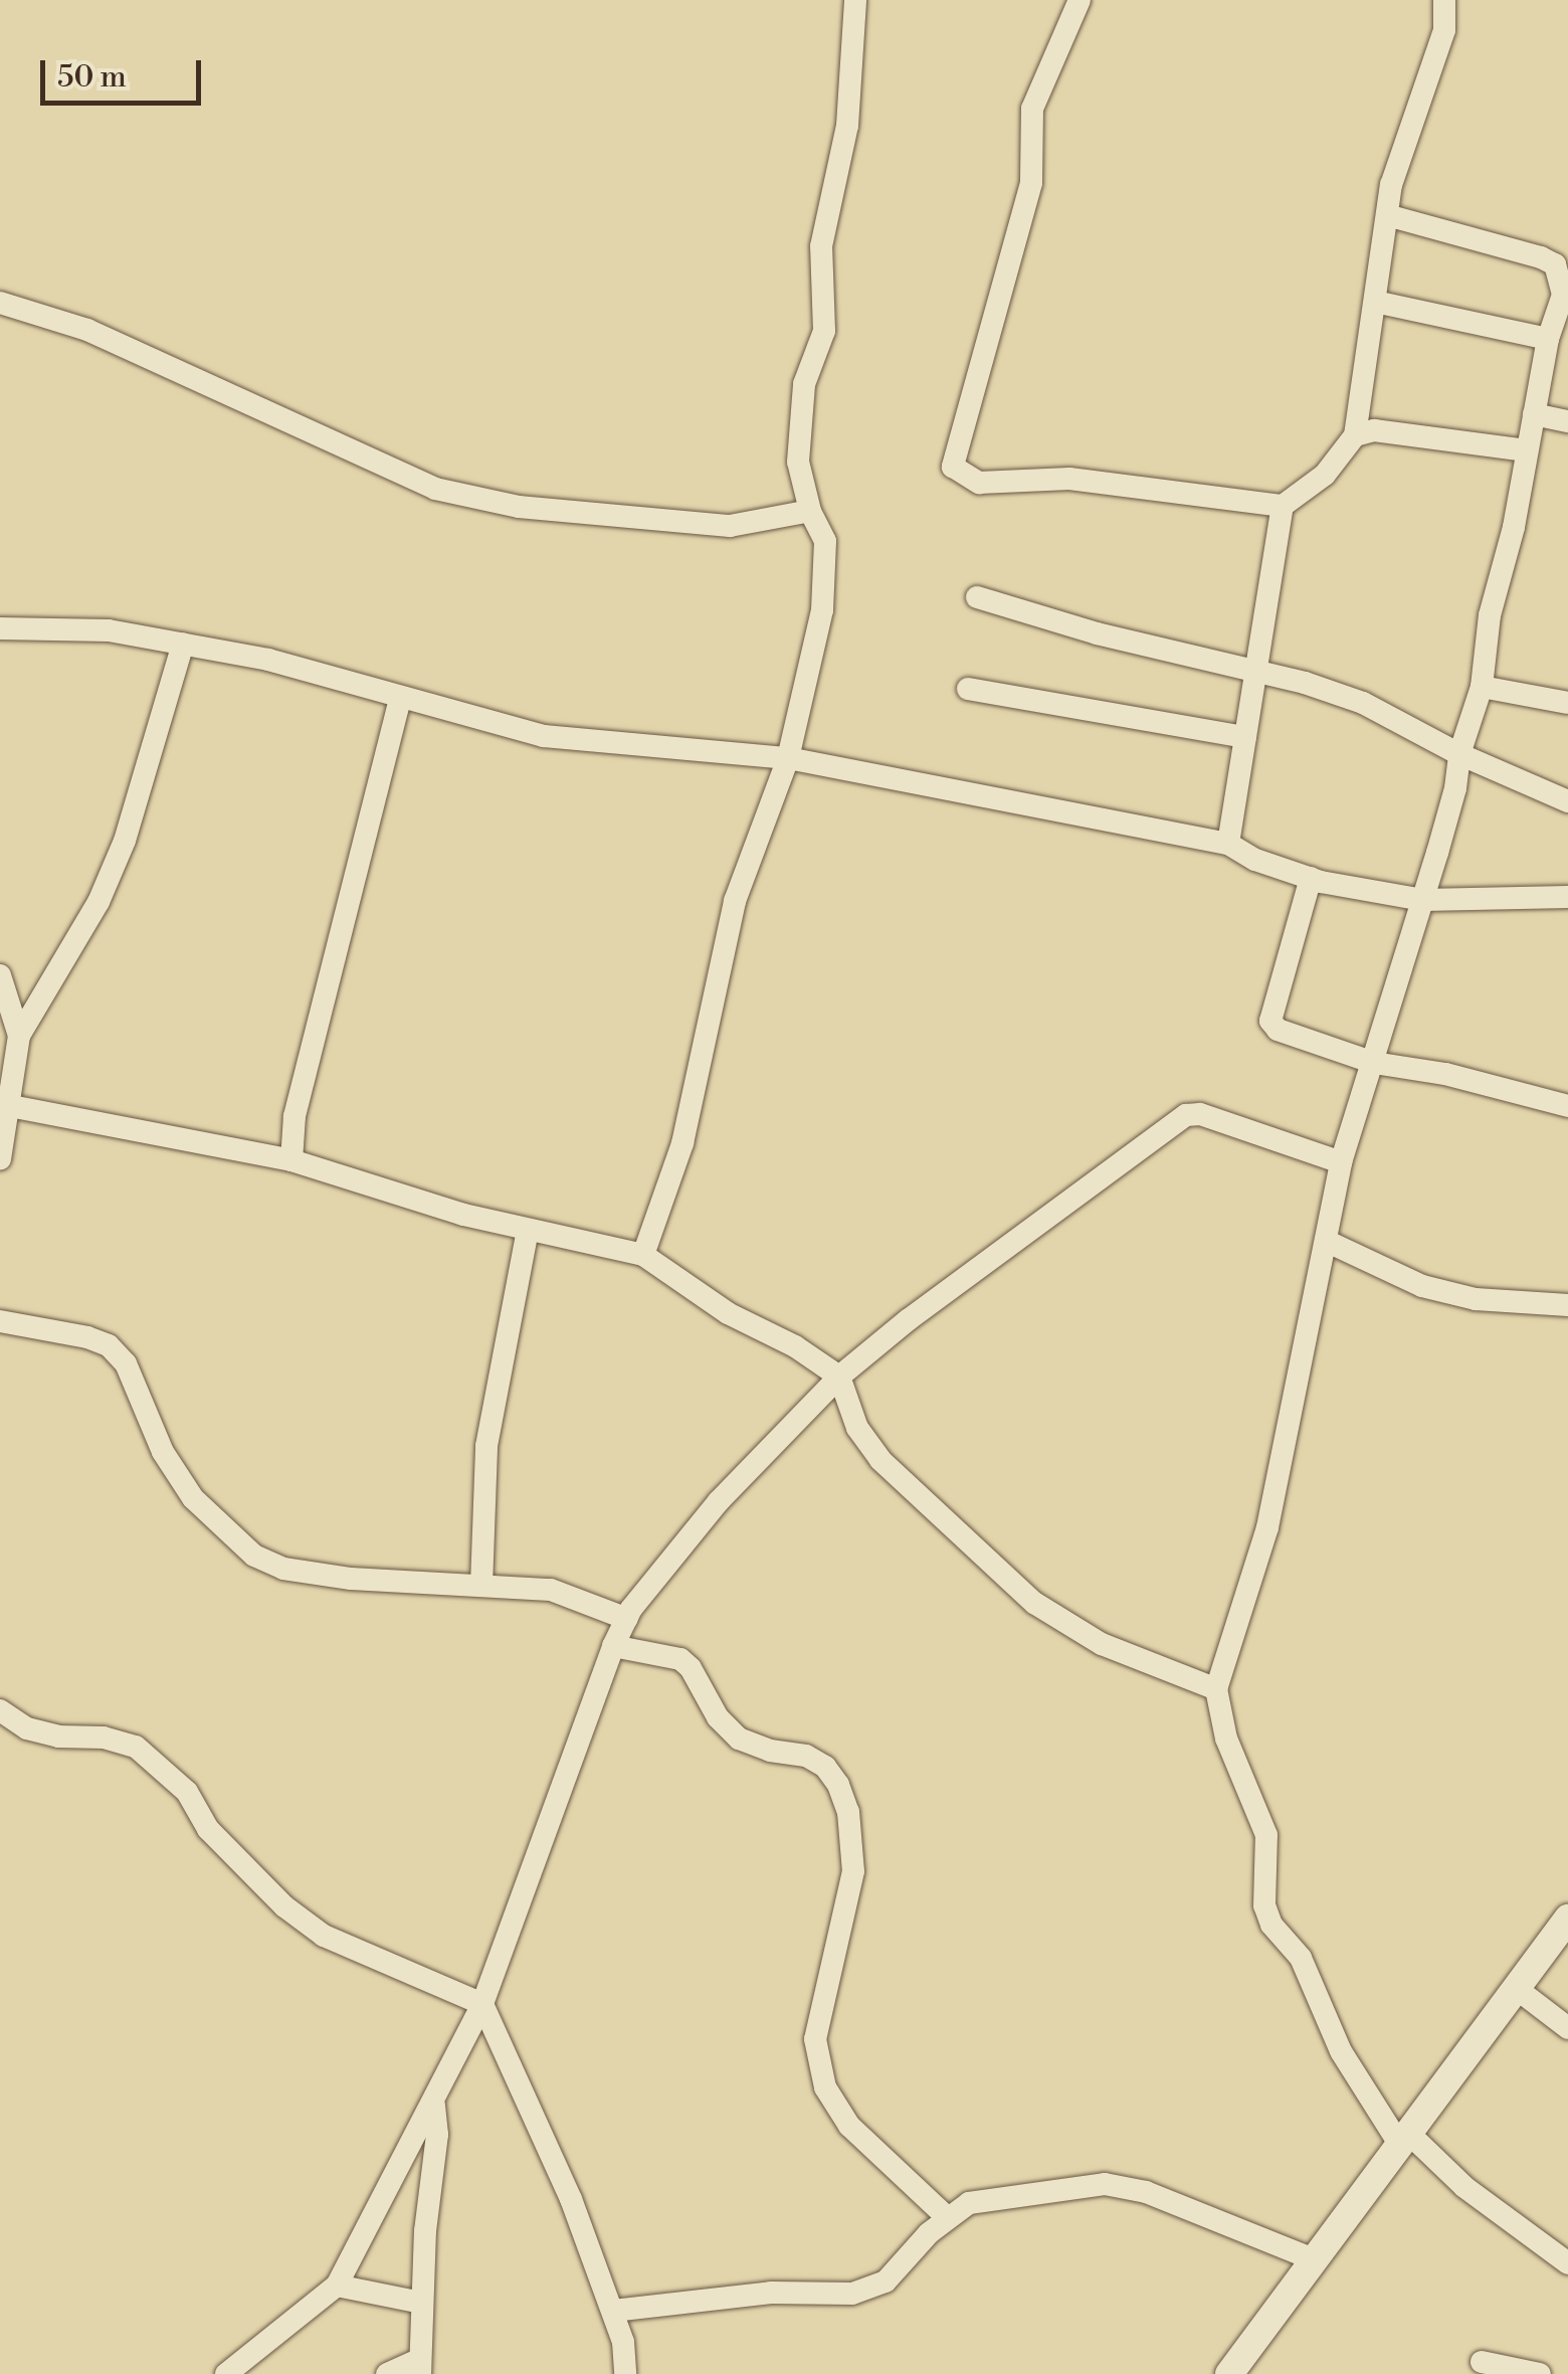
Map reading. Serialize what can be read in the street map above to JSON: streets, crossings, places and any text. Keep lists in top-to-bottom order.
{
  "scale_bar": "50 m"
}
